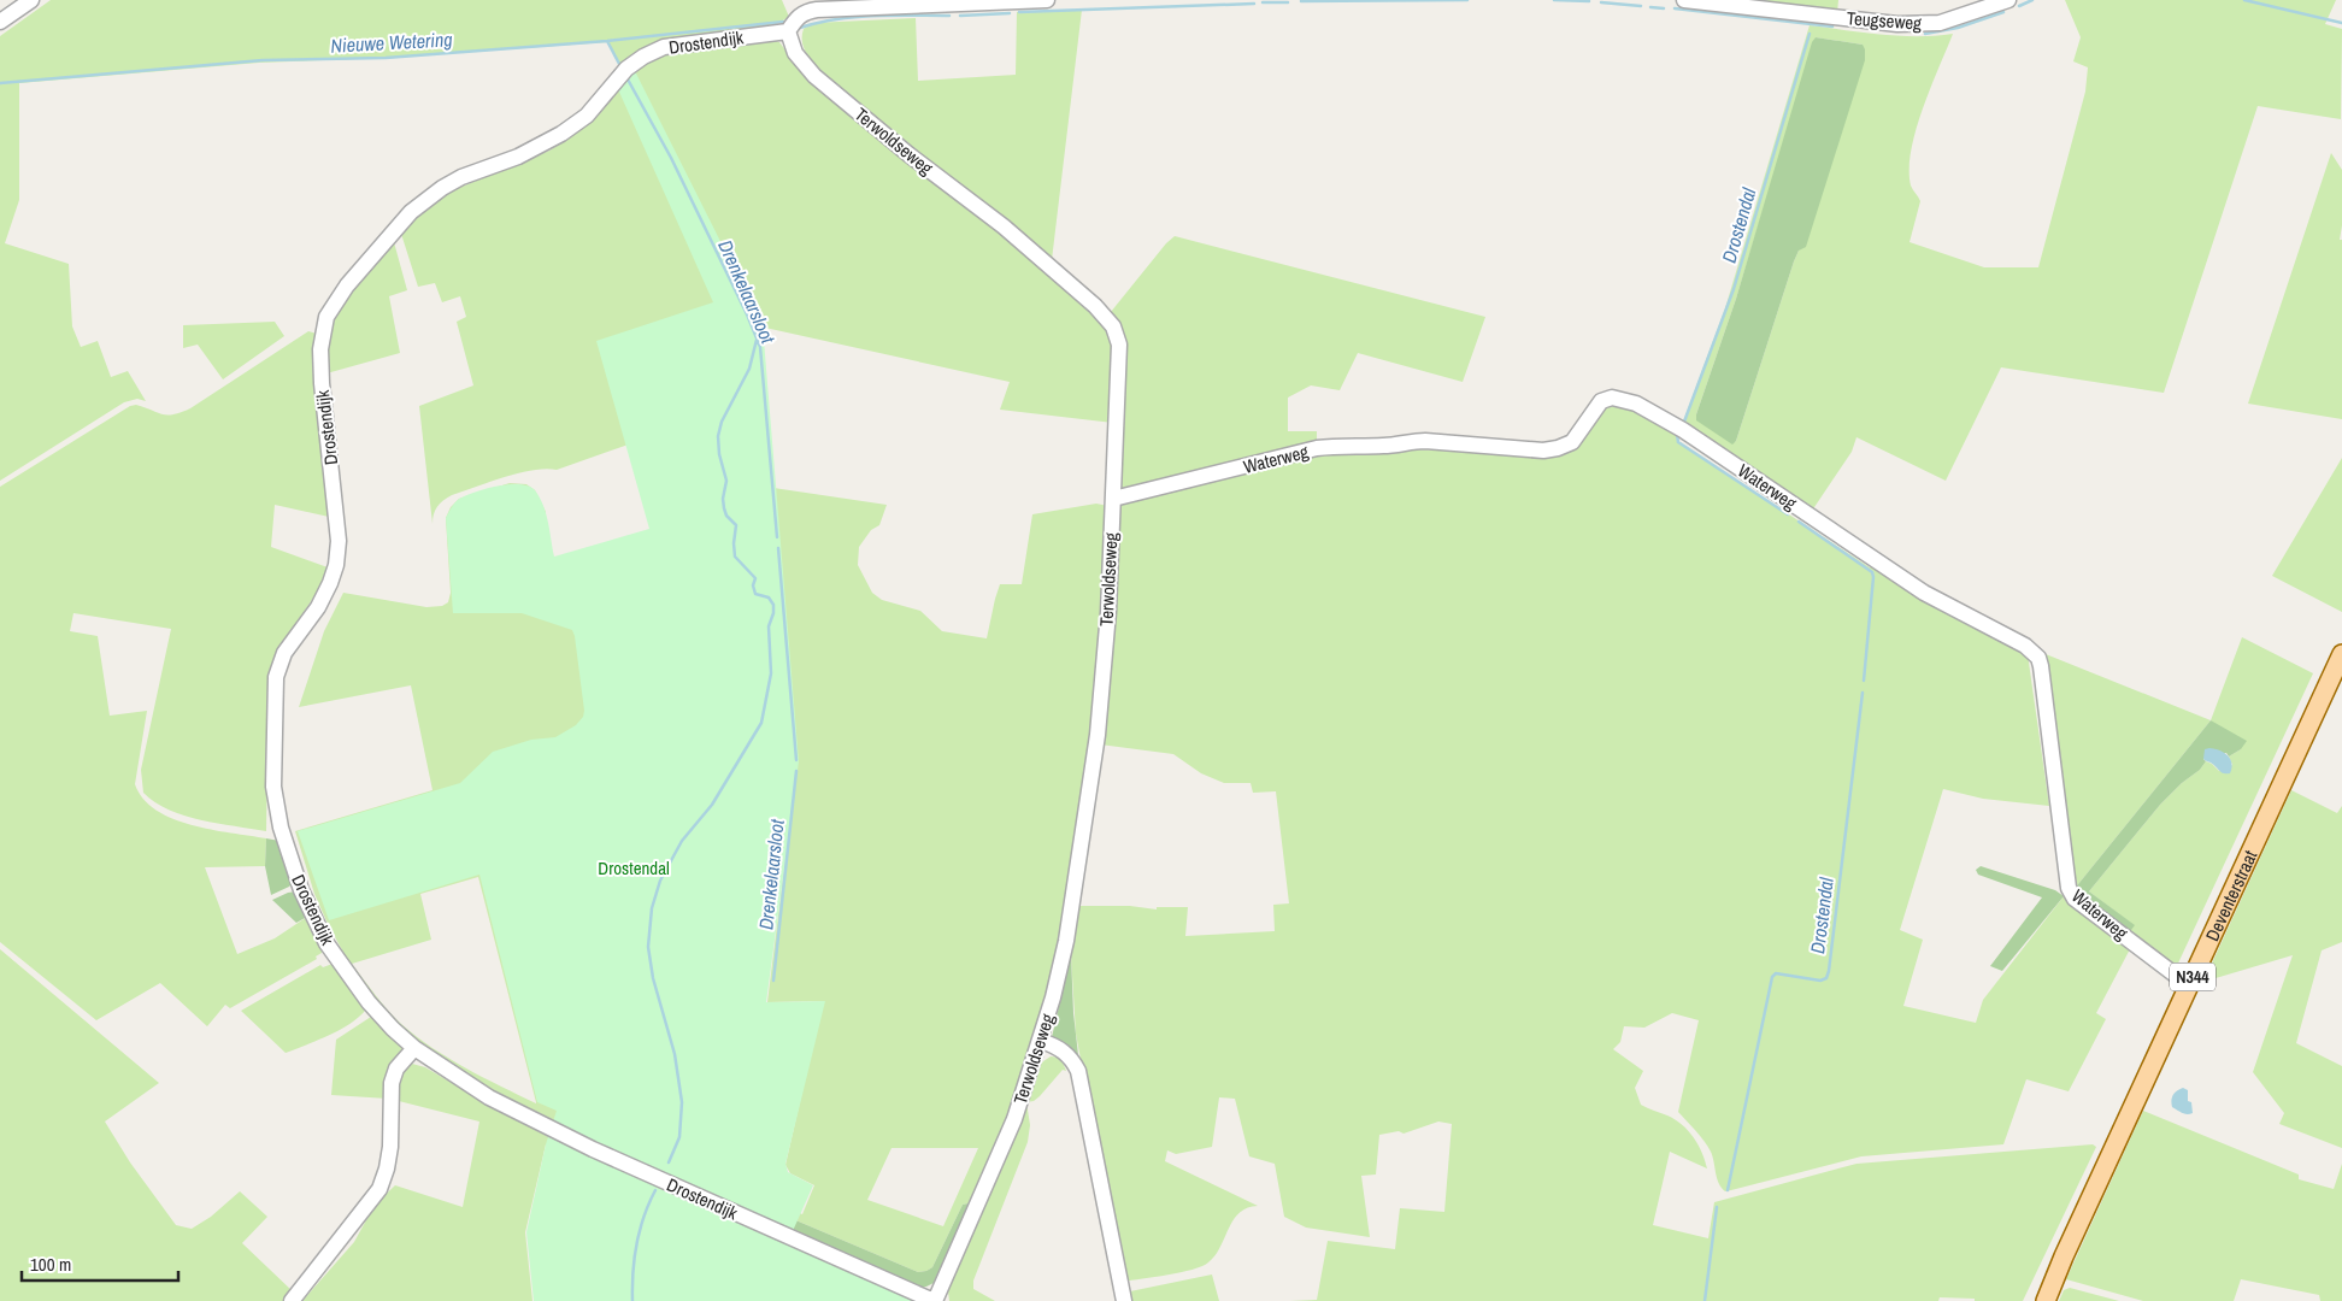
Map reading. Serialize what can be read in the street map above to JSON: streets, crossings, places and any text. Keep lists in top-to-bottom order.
{
  "streets": {
    "main road": ["Deventerstraat", "N344"],
    "street": [
      "Teugseweg",
      "Drostendijk",
      "Terwoldseweg",
      "Waterweg"
    ]
  },
  "crossings": [
    ["Drostendijk", "Terwoldseweg"],
    ["Terwoldseweg", "Waterweg"],
    ["Waterweg", "Deventerstraat"]
  ],
  "water": ["Nieuwe Wetering", "Drostendal", "Drenkelaarsloot"],
  "parks": ["Drostendal"],
  "scale_bar": "100 m"
}
